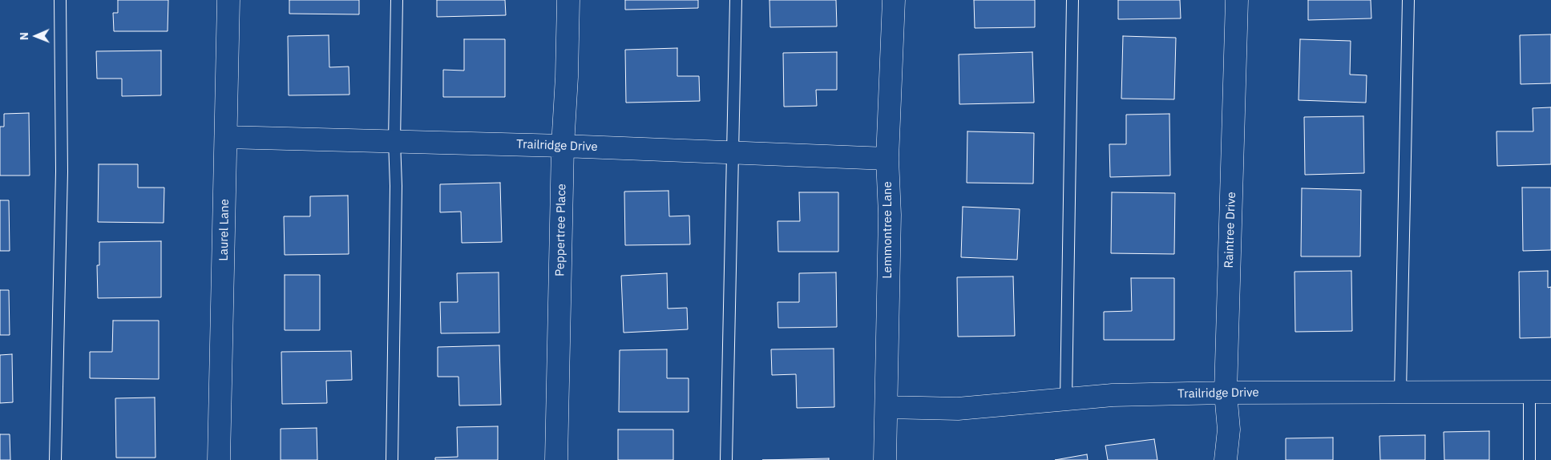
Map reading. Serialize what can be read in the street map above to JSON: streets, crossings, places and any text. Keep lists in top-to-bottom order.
{
  "streets": {
    "street": [
      "Trailridge Drive",
      "Laurel Lane",
      "Peppertree Place",
      "Lemmontree Lane",
      "Raintree Drive"
    ]
  },
  "crossings": [
    ["Trailridge Drive", "Laurel Lane"],
    ["Trailridge Drive", "Peppertree Place"],
    ["Trailridge Drive", "Lemmontree Lane"],
    ["Trailridge Drive", "Raintree Drive"]
  ],
  "north": "left"
}
